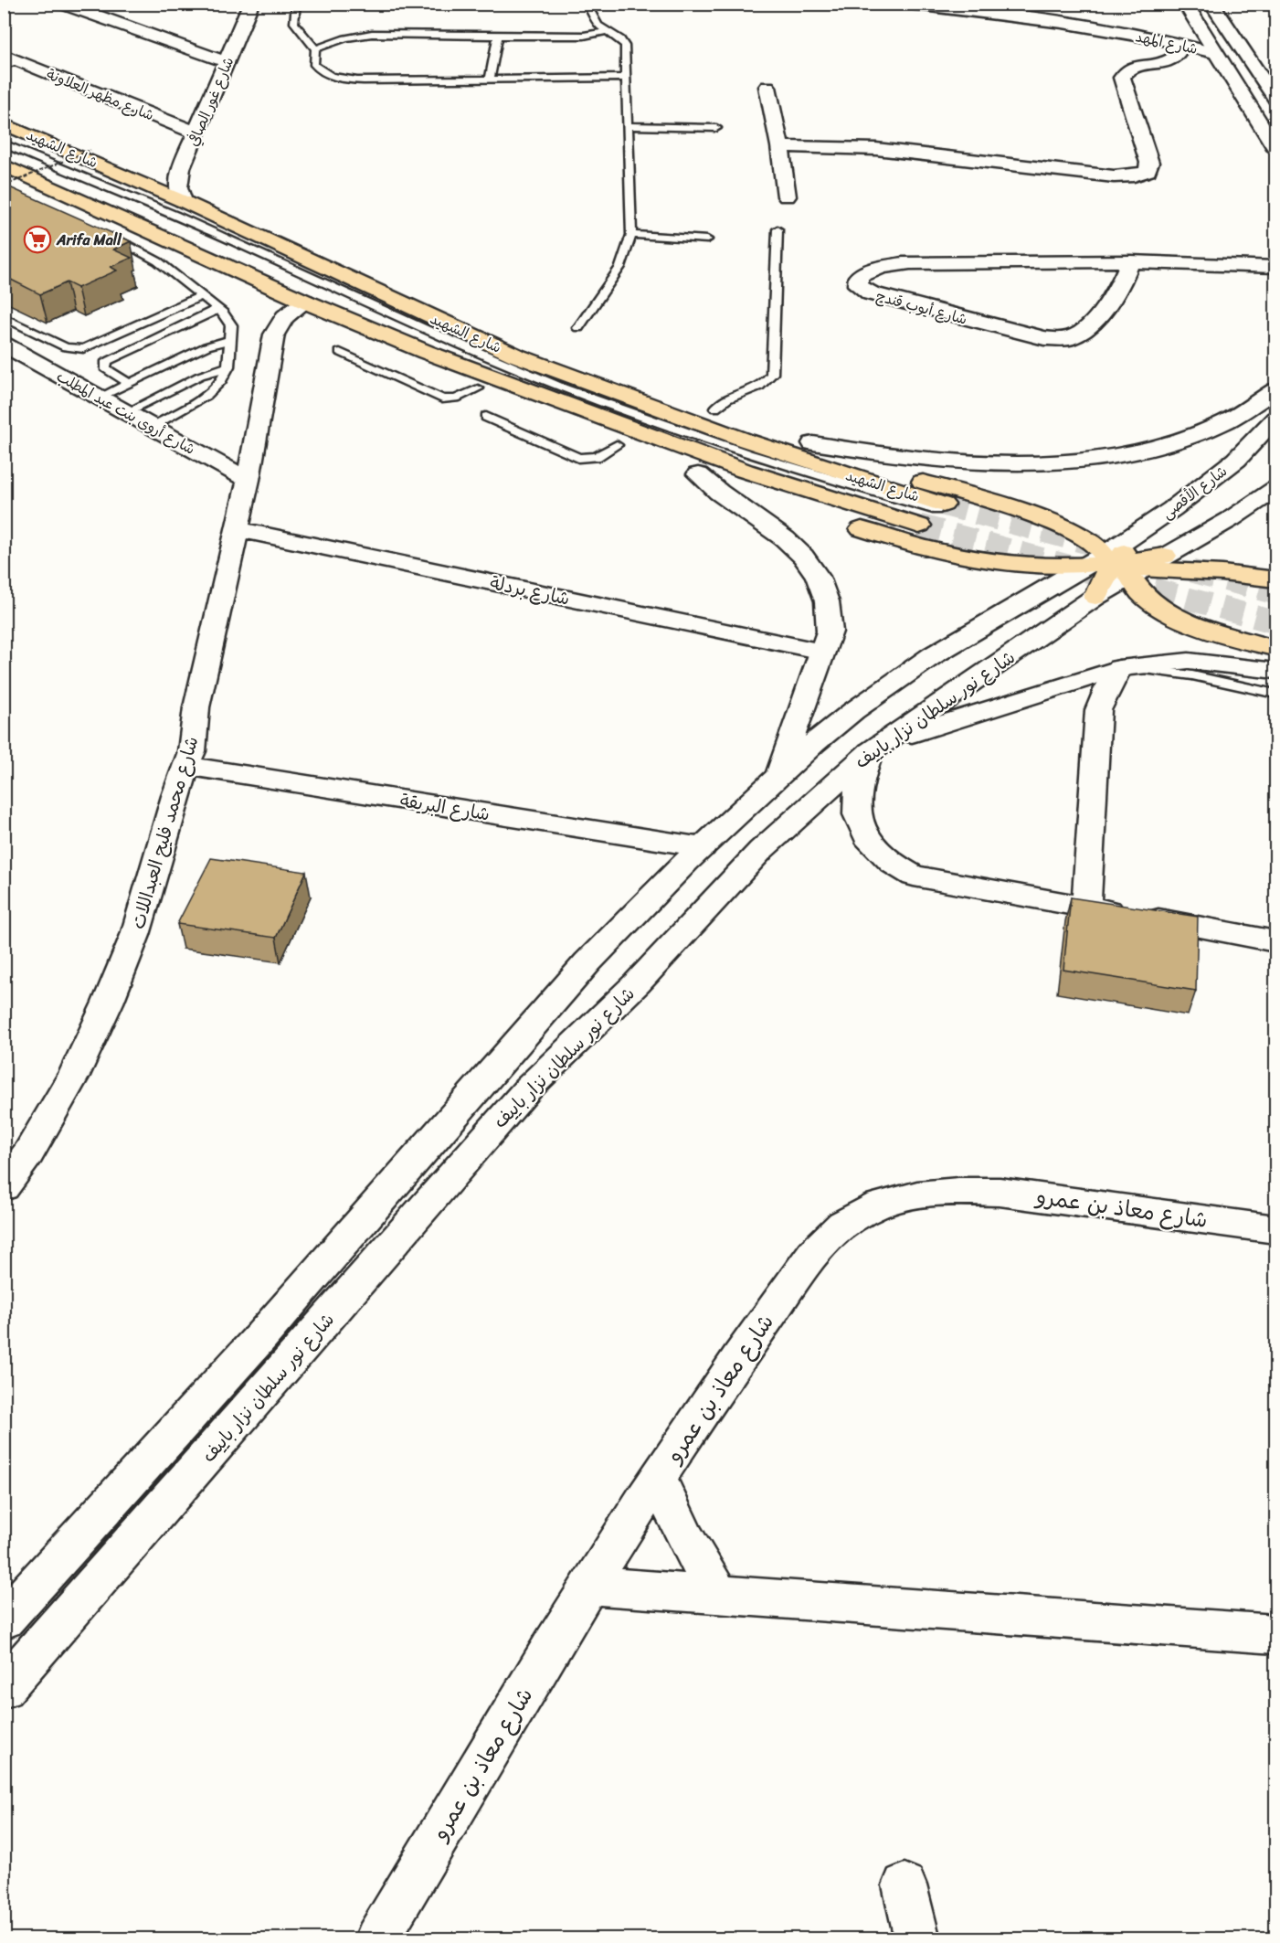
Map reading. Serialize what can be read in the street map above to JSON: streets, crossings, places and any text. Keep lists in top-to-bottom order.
{
  "streets": {
    "highway": ["شارع الشهيد"],
    "street": [
      "شارع المهد",
      "شارع مظهر العلاونة",
      "شارع غور الصافي",
      "شارع أيوب قندح",
      "شارع أروى بنت عبد المطلب",
      "شارع الأقصى",
      "شارع بردلة",
      "شارع نور سلطان نزار باييف",
      "شارع البريقة",
      "شارع محمد فليح العبداللات",
      "شارع معاذ بن عمرو"
    ]
  },
  "crossings": [
    ["شارع مظهر العلاونة", "شارع غور الصافي"],
    ["شارع غور الصافي", "شارع الشهيد"],
    ["شارع الشهيد", "شارع محمد فليح العبداللات"],
    ["شارع أروى بنت عبد المطلب", "شارع محمد فليح العبداللات"],
    ["شارع الأقصى", "شارع نور سلطان نزار باييف"],
    ["شارع بردلة", "شارع محمد فليح العبداللات"],
    ["شارع نور سلطان نزار باييف", "شارع البريقة"],
    ["شارع البريقة", "شارع محمد فليح العبداللات"]
  ],
  "places": {
    "supermarket": ["Arifa Mall"]
  }
}
